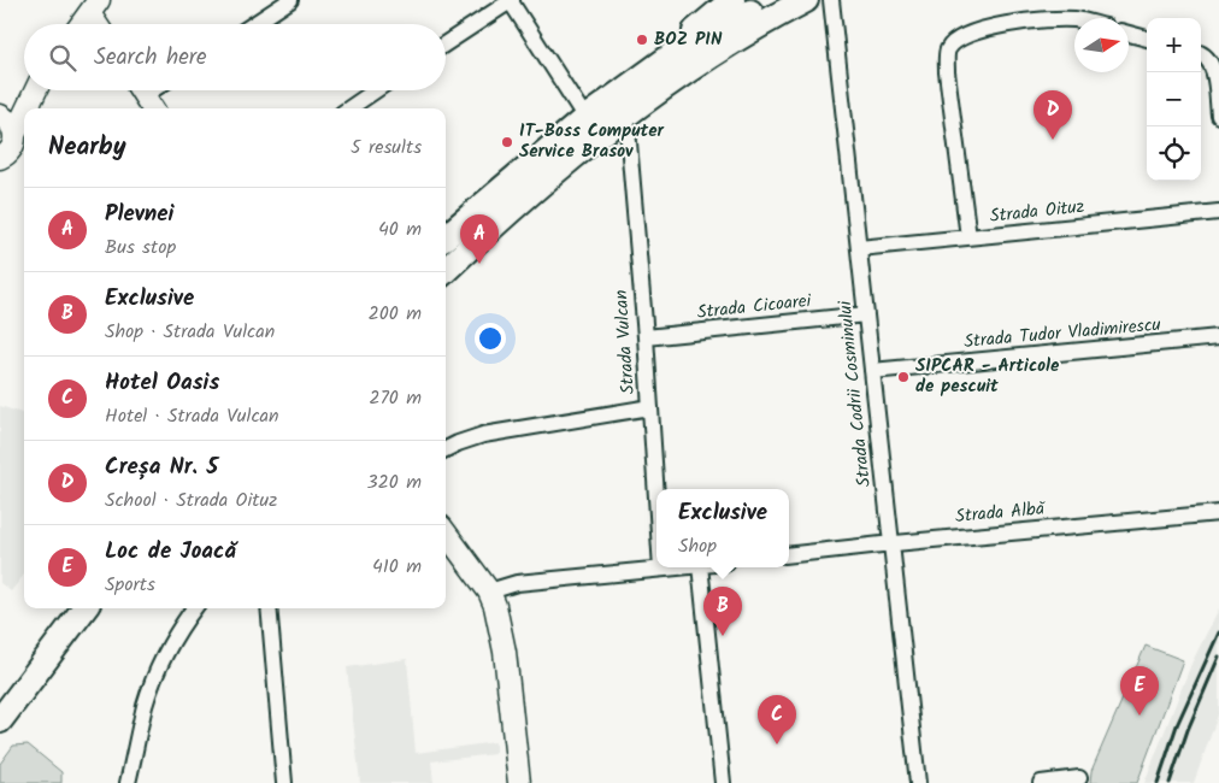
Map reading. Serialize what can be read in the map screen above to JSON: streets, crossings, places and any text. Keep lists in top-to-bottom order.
{
  "streets": {
    "street": [
      "Strada Oituz",
      "Strada Cicoarei",
      "Strada Tudor Vladimirescu",
      "Strada Vulcan",
      "Strada Codrii Cosminului",
      "Strada Albă"
    ]
  },
  "crossings": [
    ["Strada Oituz", "Strada Codrii Cosminului"],
    ["Strada Cicoarei", "Strada Vulcan"],
    ["Strada Cicoarei", "Strada Codrii Cosminului"],
    ["Strada Tudor Vladimirescu", "Strada Codrii Cosminului"],
    ["Strada Codrii Cosminului", "Strada Albă"]
  ],
  "places": ["BOZ PIN", "IT-Boss Computer Service Brasov", "SIPCAR - Articole de pescuit"],
  "north": "right",
  "page": {
    "map_buttons": ["+", "−"],
    "search": "Search here",
    "pins": [
      "D",
      "A",
      "B",
      "E",
      "C"
    ],
    "heading": ["Nearby", "5 results"],
    "list": [
      {
        "mark": "A",
        "name": "Plevnei",
        "note": "Bus stop",
        "value": "40 m"
      },
      {
        "mark": "B",
        "name": "Exclusive",
        "note": "Shop · Strada Vulcan",
        "value": "200 m"
      },
      {
        "mark": "C",
        "name": "Hotel Oasis",
        "note": "Hotel · Strada Vulcan",
        "value": "270 m"
      },
      {
        "mark": "D",
        "name": "Creșa Nr. 5",
        "note": "School · Strada Oituz",
        "value": "320 m"
      },
      {
        "mark": "E",
        "name": "Loc de Joacă",
        "note": "Sports",
        "value": "410 m"
      }
    ],
    "popup": ["Exclusive", "Shop"]
  }
}
